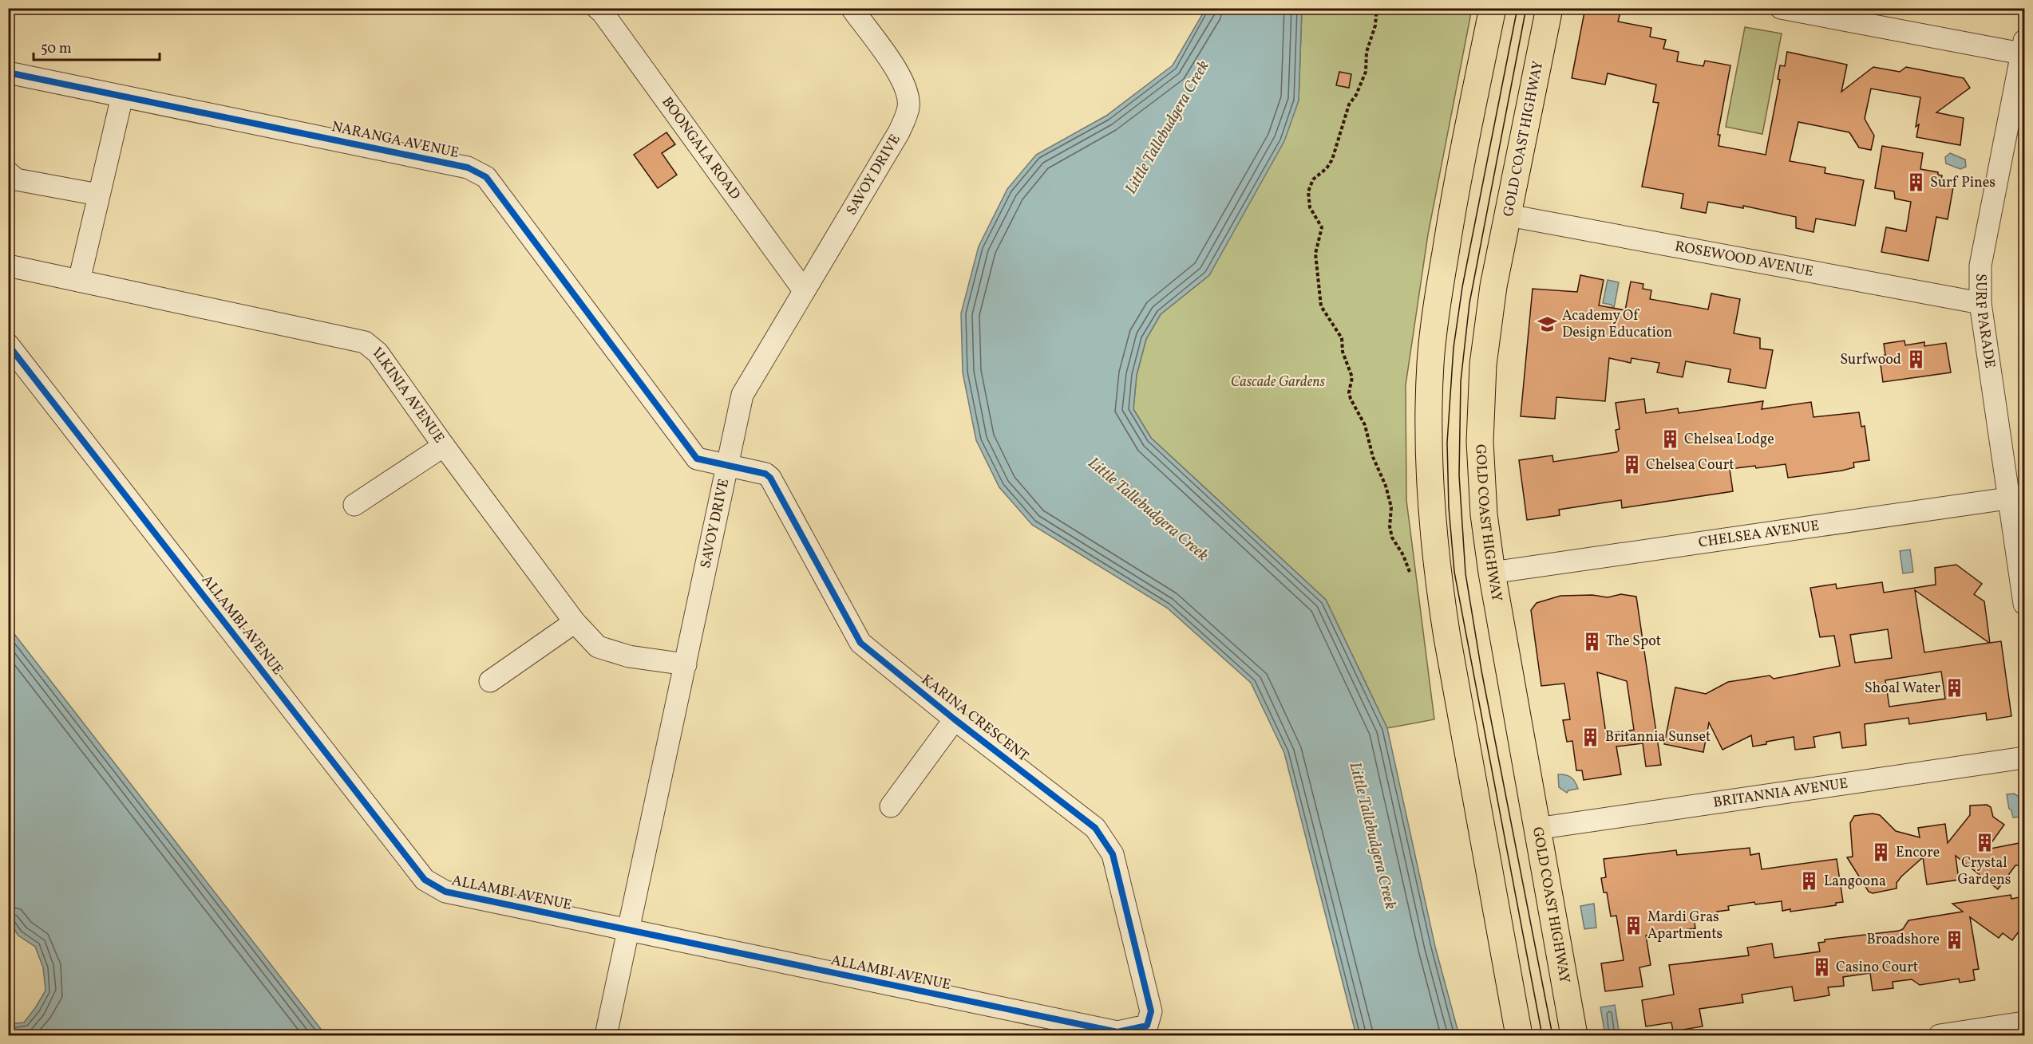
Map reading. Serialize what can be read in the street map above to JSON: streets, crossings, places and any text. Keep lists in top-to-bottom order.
{
  "streets": {
    "highway": ["GOLD COAST HIGHWAY"],
    "street": [
      "NARANGA AVENUE",
      "BOONGALA ROAD",
      "SAVOY DRIVE",
      "ROSEWOOD AVENUE",
      "SURF PARADE",
      "ILKINIA AVENUE",
      "CHELSEA AVENUE",
      "ALLAMBI AVENUE",
      "KARINA CRESCENT",
      "BRITANNIA AVENUE"
    ]
  },
  "crossings": [
    ["GOLD COAST HIGHWAY", "ROSEWOOD AVENUE"],
    ["GOLD COAST HIGHWAY", "CHELSEA AVENUE"],
    ["GOLD COAST HIGHWAY", "BRITANNIA AVENUE"],
    ["NARANGA AVENUE", "SAVOY DRIVE"],
    ["NARANGA AVENUE", "KARINA CRESCENT"],
    ["BOONGALA ROAD", "SAVOY DRIVE"],
    ["SAVOY DRIVE", "ILKINIA AVENUE"],
    ["SAVOY DRIVE", "ALLAMBI AVENUE"],
    ["SAVOY DRIVE", "KARINA CRESCENT"],
    ["ROSEWOOD AVENUE", "SURF PARADE"],
    ["SURF PARADE", "CHELSEA AVENUE"],
    ["ALLAMBI AVENUE", "KARINA CRESCENT"]
  ],
  "water": ["Little Tallebudgera Creek"],
  "parks": ["Cascade Gardens"],
  "places": {
    "building": [
      "Surf Pines",
      "Surfwood",
      "Chelsea Lodge",
      "Chelsea Court",
      "The Spot",
      "Shoal Water",
      "Britannia Sunset",
      "Crystal Gardens",
      "Encore",
      "Langoona",
      "Mardi Gras Apartments",
      "Broadshore",
      "Casino Court"
    ],
    "school or university": ["Academy Of Design Education"]
  },
  "scale_bar": "50 m"
}
